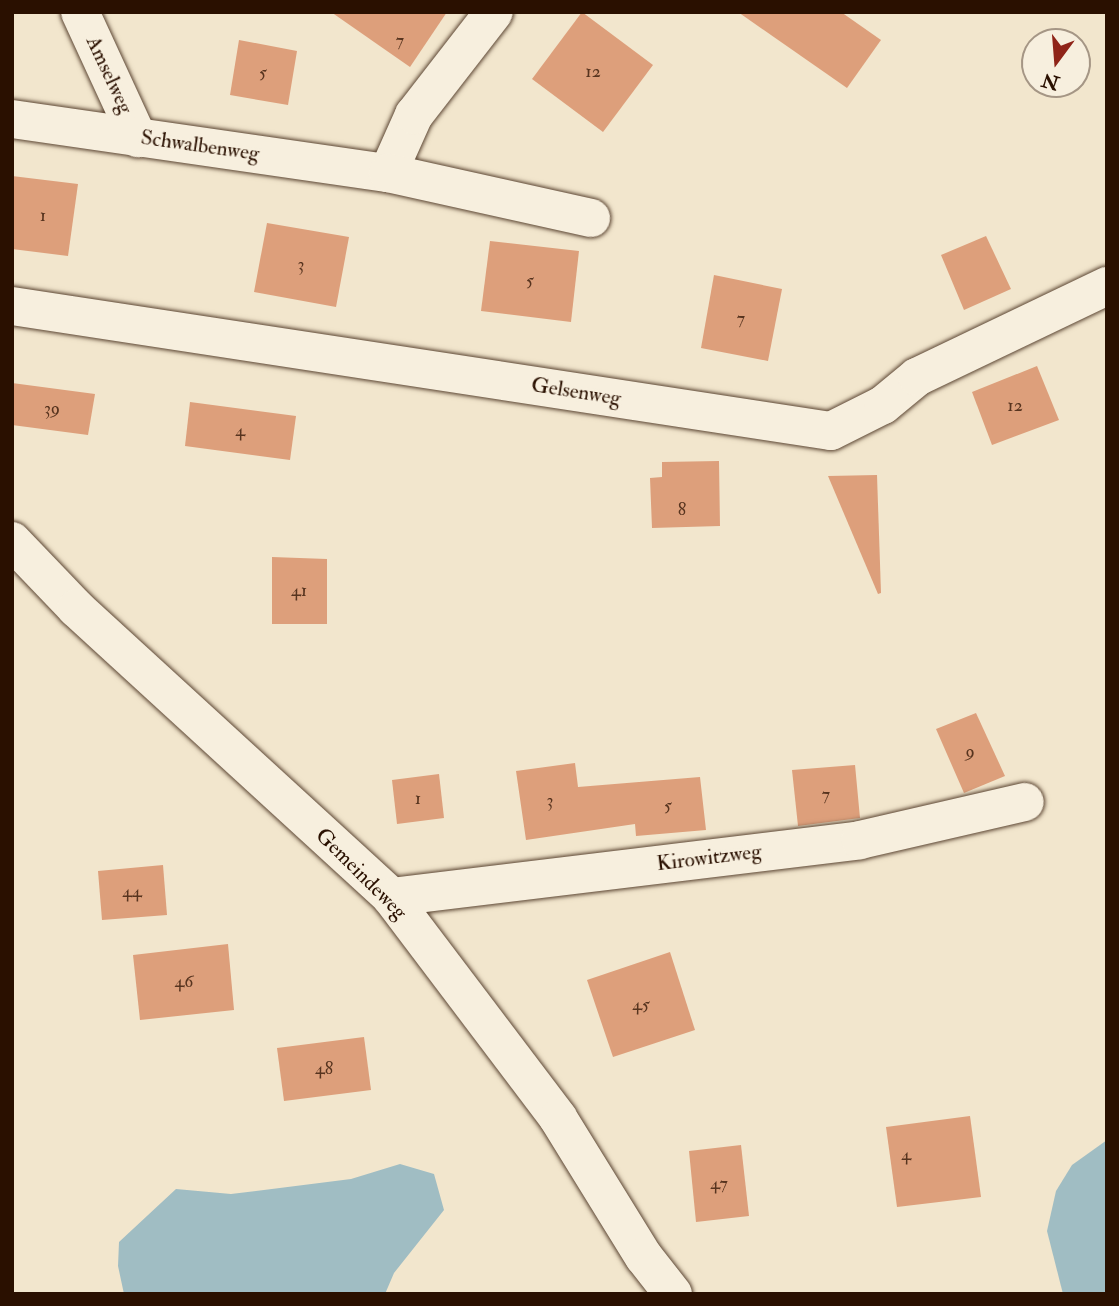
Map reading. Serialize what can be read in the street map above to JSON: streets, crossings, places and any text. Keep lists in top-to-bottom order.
{
  "streets": {
    "street": [
      "Amselweg",
      "Schwalbenweg",
      "Gelsenweg",
      "Kirowitzweg",
      "Gemeindeweg"
    ]
  },
  "crossings": [
    ["Amselweg", "Schwalbenweg"],
    ["Kirowitzweg", "Gemeindeweg"]
  ],
  "house_numbers": [
    "7",
    "12",
    "5",
    "1",
    "3",
    "5",
    "7",
    "12",
    "39",
    "4",
    "8",
    "41",
    "9",
    "7",
    "1",
    "3",
    "5",
    "44",
    "46",
    "45",
    "48",
    "4",
    "47"
  ],
  "north": "bottom"
}
